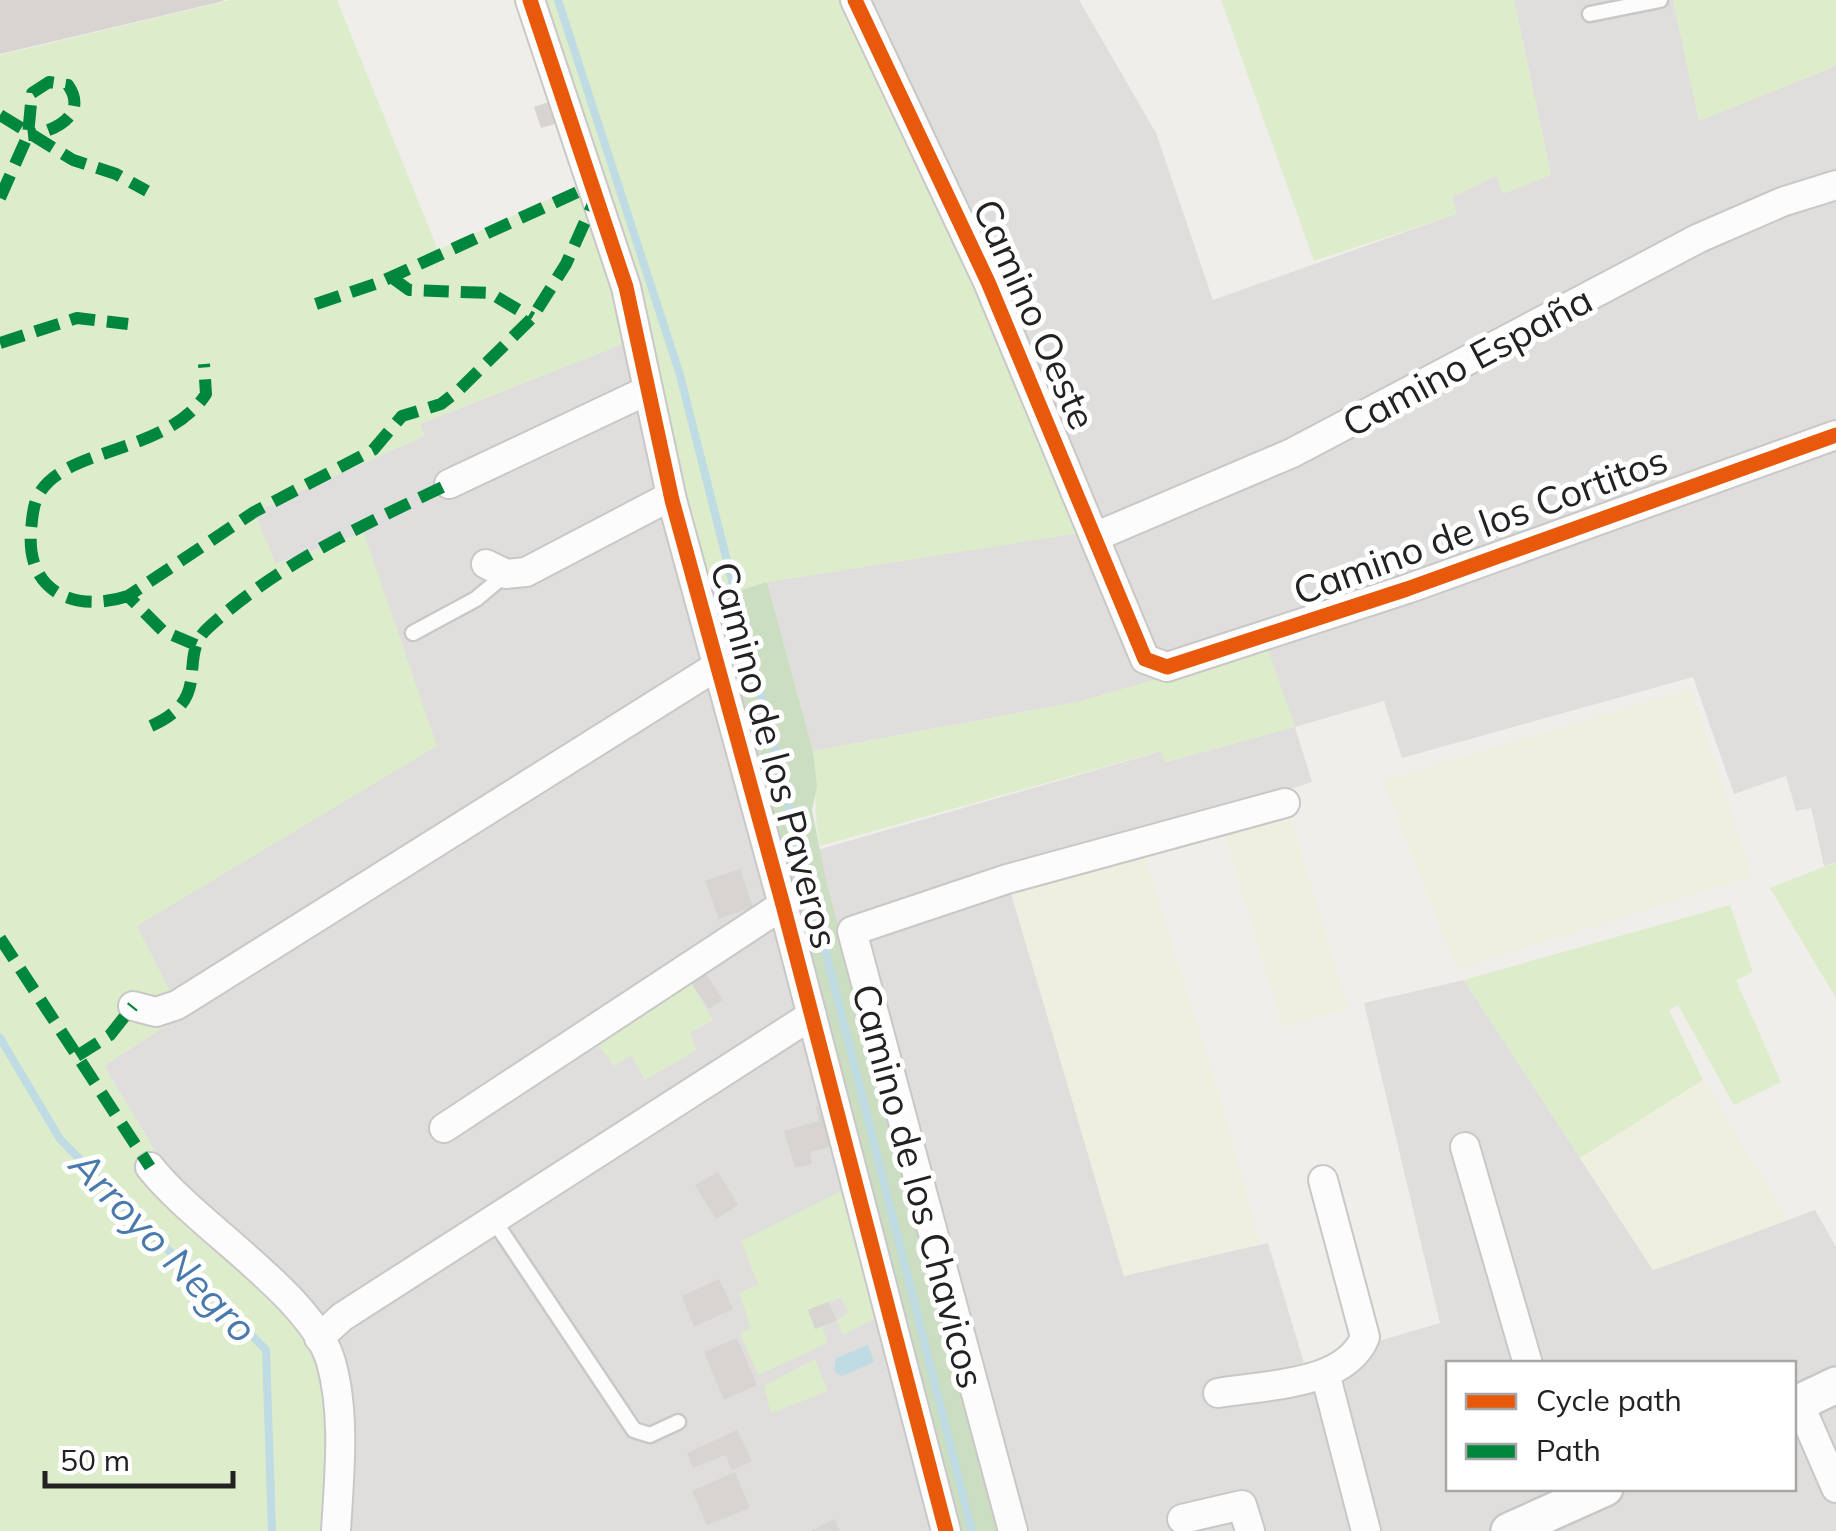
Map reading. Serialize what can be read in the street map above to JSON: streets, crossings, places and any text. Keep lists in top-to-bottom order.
{
  "streets": {
    "street": [
      "Camino Oeste",
      "Camino España",
      "Camino de los Cortitos",
      "Camino de los Paveros",
      "Camino de los Chavicos"
    ]
  },
  "crossings": [
    ["Camino Oeste", "Camino España"],
    ["Camino Oeste", "Camino de los Cortitos"]
  ],
  "water": ["Arroyo Negro"],
  "legend": ["Cycle path", "Path"],
  "scale_bar": "50 m"
}
